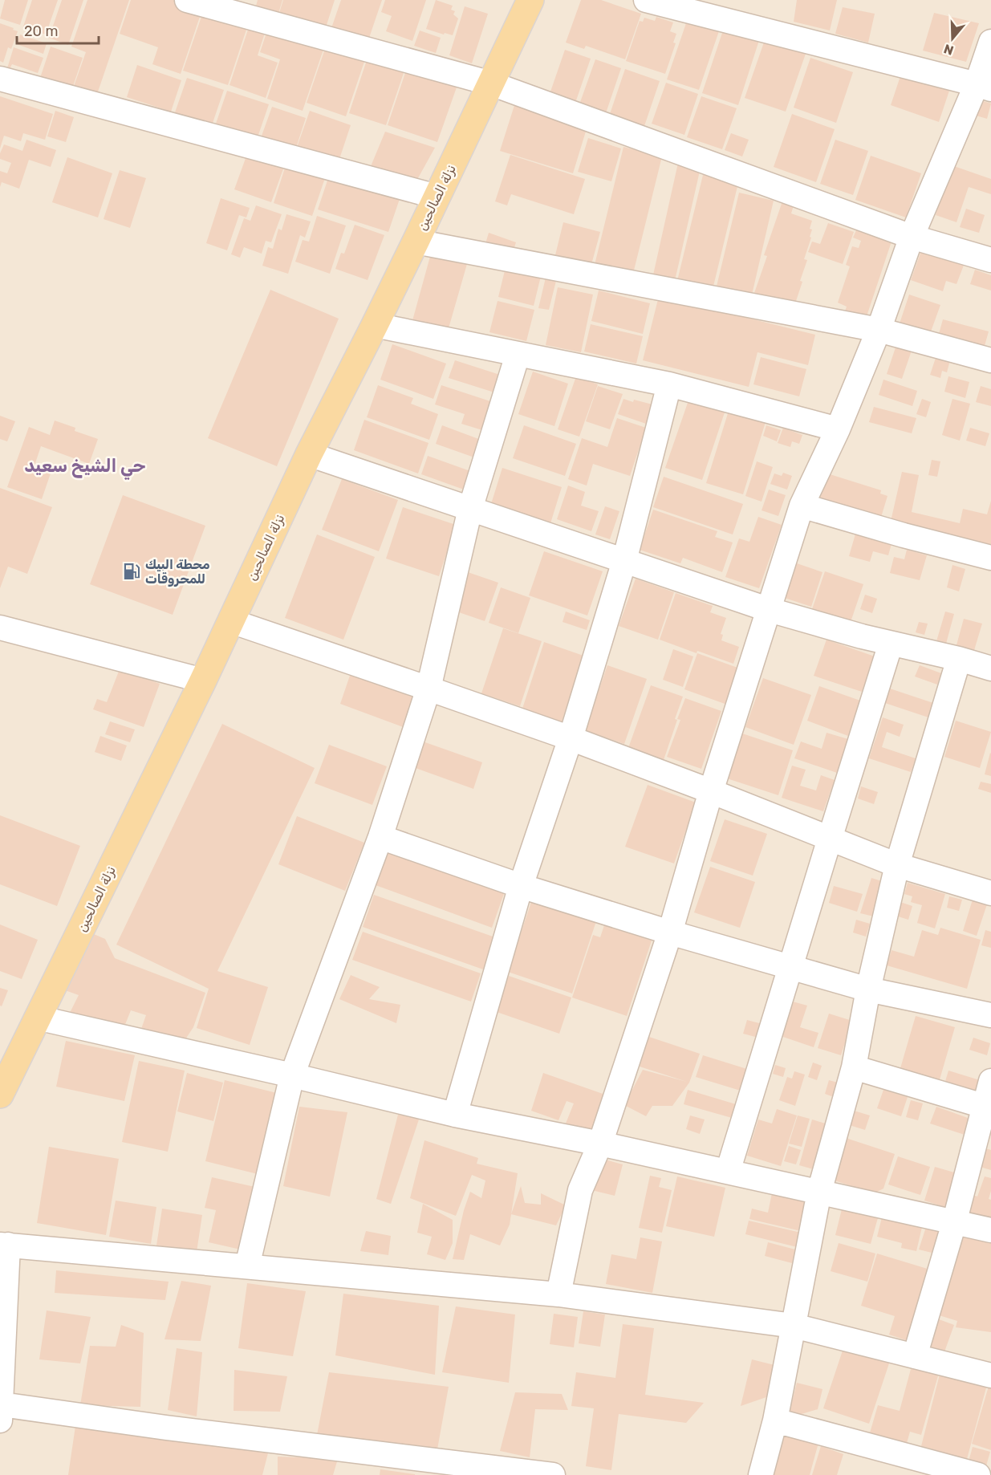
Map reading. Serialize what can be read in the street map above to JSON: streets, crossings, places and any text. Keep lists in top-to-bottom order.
{
  "streets": {
    "main road": ["نزلة الصالحين"]
  },
  "districts": ["حي الشيخ سعيد"],
  "places": {
    "fuel station": ["محطة البيك للمحروقات"]
  },
  "scale_bar": "20 m",
  "north": "bottom"
}
